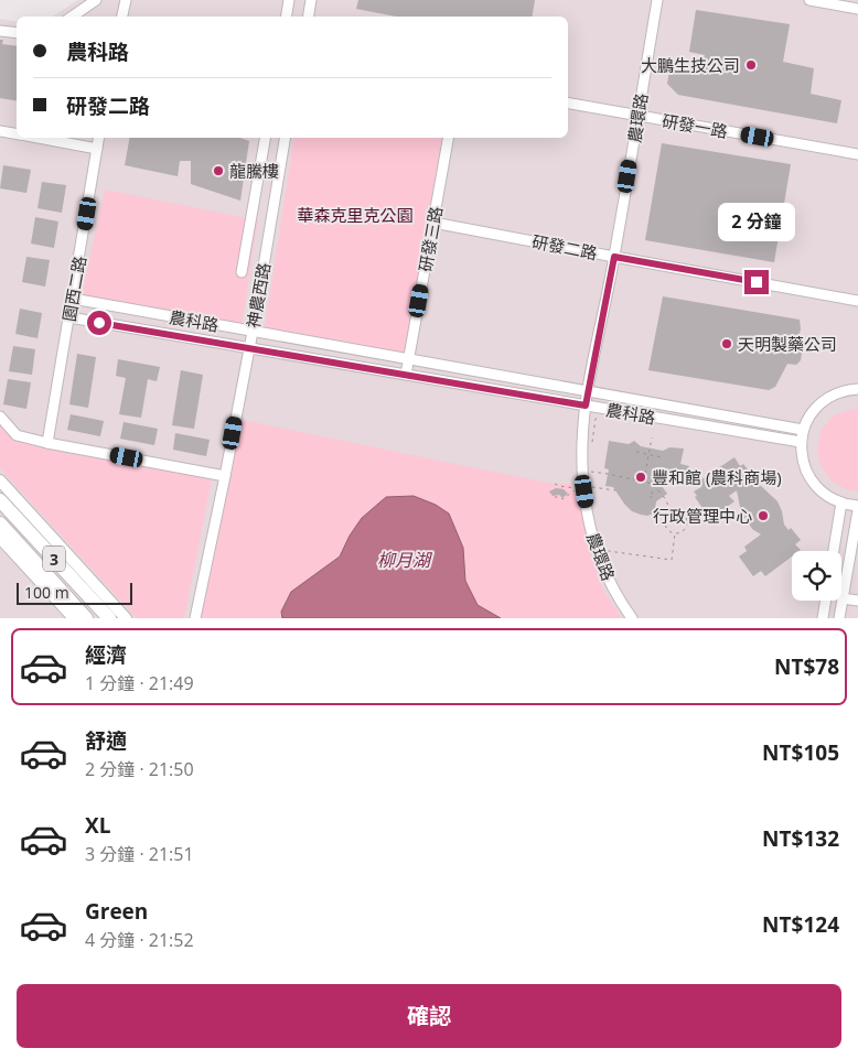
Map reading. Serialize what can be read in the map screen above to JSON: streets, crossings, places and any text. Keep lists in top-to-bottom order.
{
  "streets": {
    "highway": ["3"],
    "street": [
      "農環路",
      "研發一路",
      "研發三路",
      "研發二路",
      "園西二路",
      "神農西路",
      "農科路"
    ]
  },
  "crossings": [
    ["農環路", "研發一路"],
    ["農環路", "研發二路"],
    ["農環路", "農科路"],
    ["研發三路", "研發二路"],
    ["研發三路", "農科路"],
    ["園西二路", "農科路"],
    ["神農西路", "農科路"]
  ],
  "water": ["柳月湖"],
  "parks": ["華森克里克公園"],
  "places": [
    "大鵬生技公司",
    "龍騰樓",
    "天明製藥公司",
    "豐和館 (農科商場)",
    "行政管理中心"
  ],
  "scale_bar": "100 m",
  "page": {
    "banner": ["農科路", "研發二路"],
    "bubble": "2 分鐘",
    "scale": "100 m",
    "list": [
      {
        "name": "經濟",
        "note": "1 分鐘 · 21:49",
        "value": "NT$78"
      },
      {
        "name": "舒適",
        "note": "2 分鐘 · 21:50",
        "value": "NT$105"
      },
      {
        "name": "XL",
        "note": "3 分鐘 · 21:51",
        "value": "NT$132"
      },
      {
        "name": "Green",
        "note": "4 分鐘 · 21:52",
        "value": "NT$124"
      }
    ],
    "buttons": "確認"
  }
}
